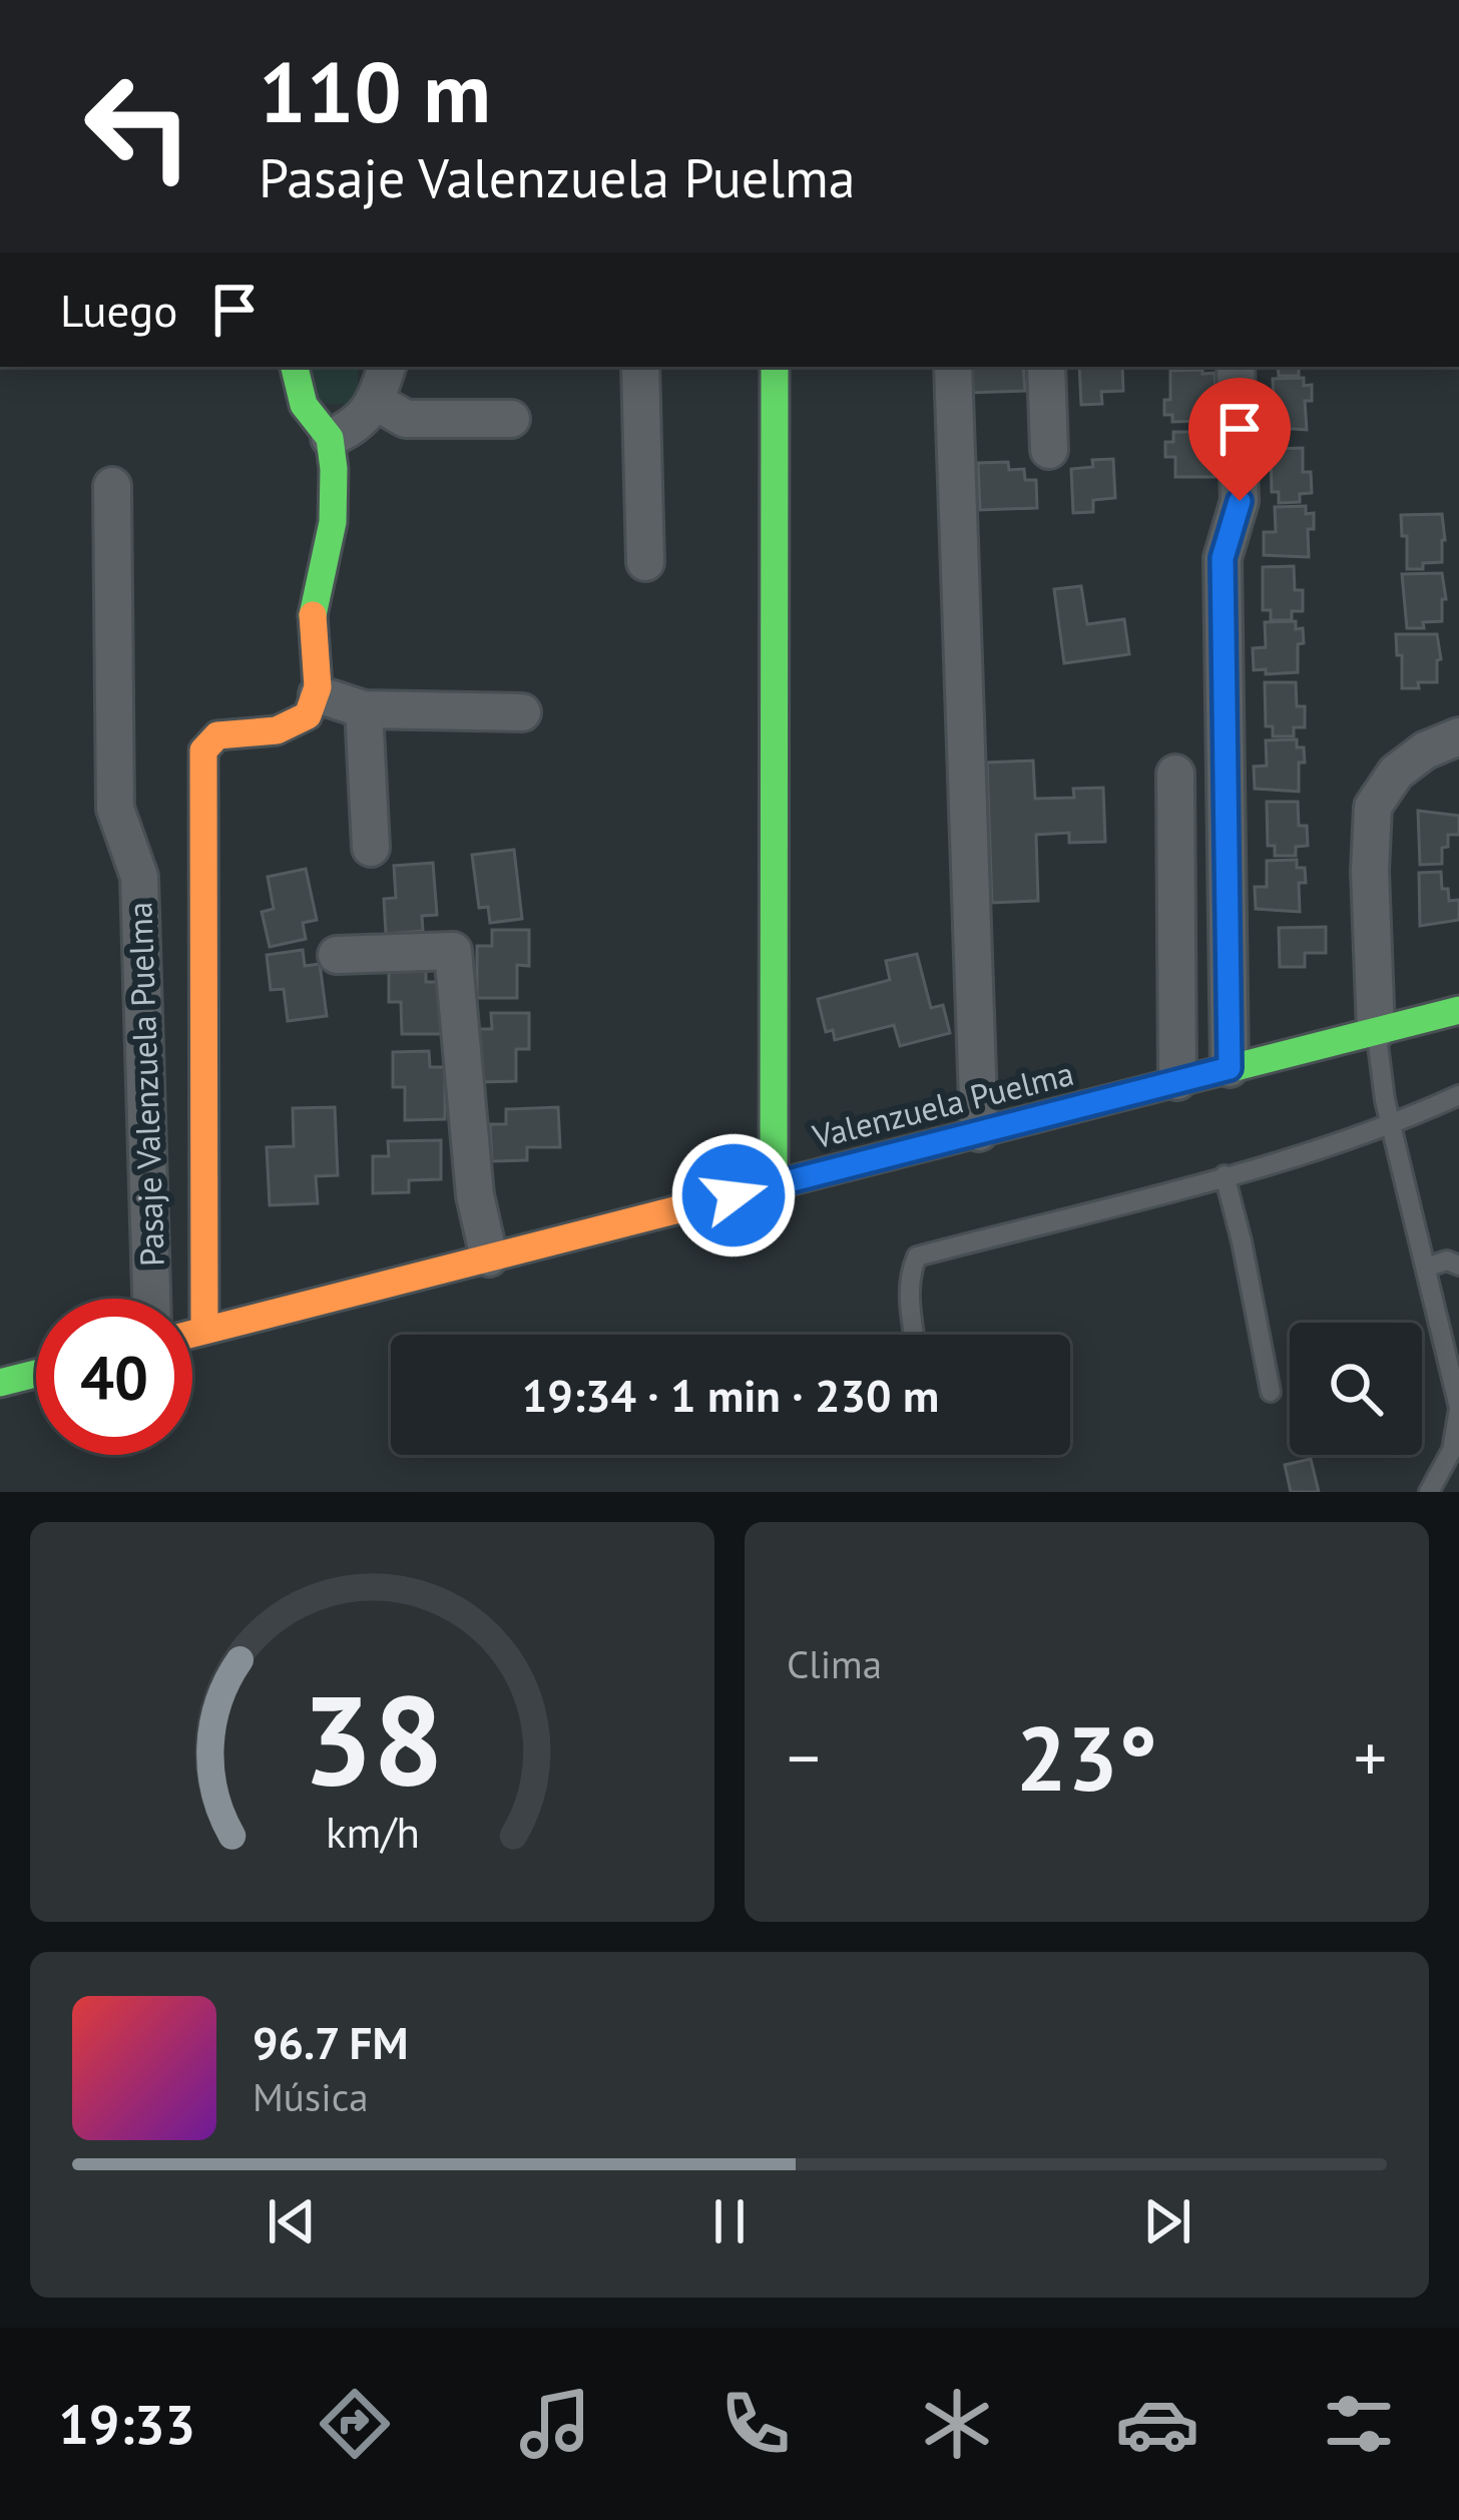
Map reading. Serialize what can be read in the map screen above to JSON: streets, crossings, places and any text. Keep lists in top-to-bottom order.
{
  "streets": {
    "street": ["Pasaje Valenzuela Puelma", "Valenzuela Puelma"]
  },
  "crossings": [
    ["Pasaje Valenzuela Puelma", "Valenzuela Puelma"]
  ],
  "page": {
    "turn": ["110 m", "Pasaje Valenzuela Puelma"],
    "then": "Luego",
    "limit": "40",
    "trip": "19:34 · 1 min · 230 m",
    "tile": "Clima",
    "heat": ["−", "23°", "+"],
    "song": ["96.7 FM", "Música"],
    "tabs": "19:33",
    "gauge": ["38", "km/h"]
  }
}
